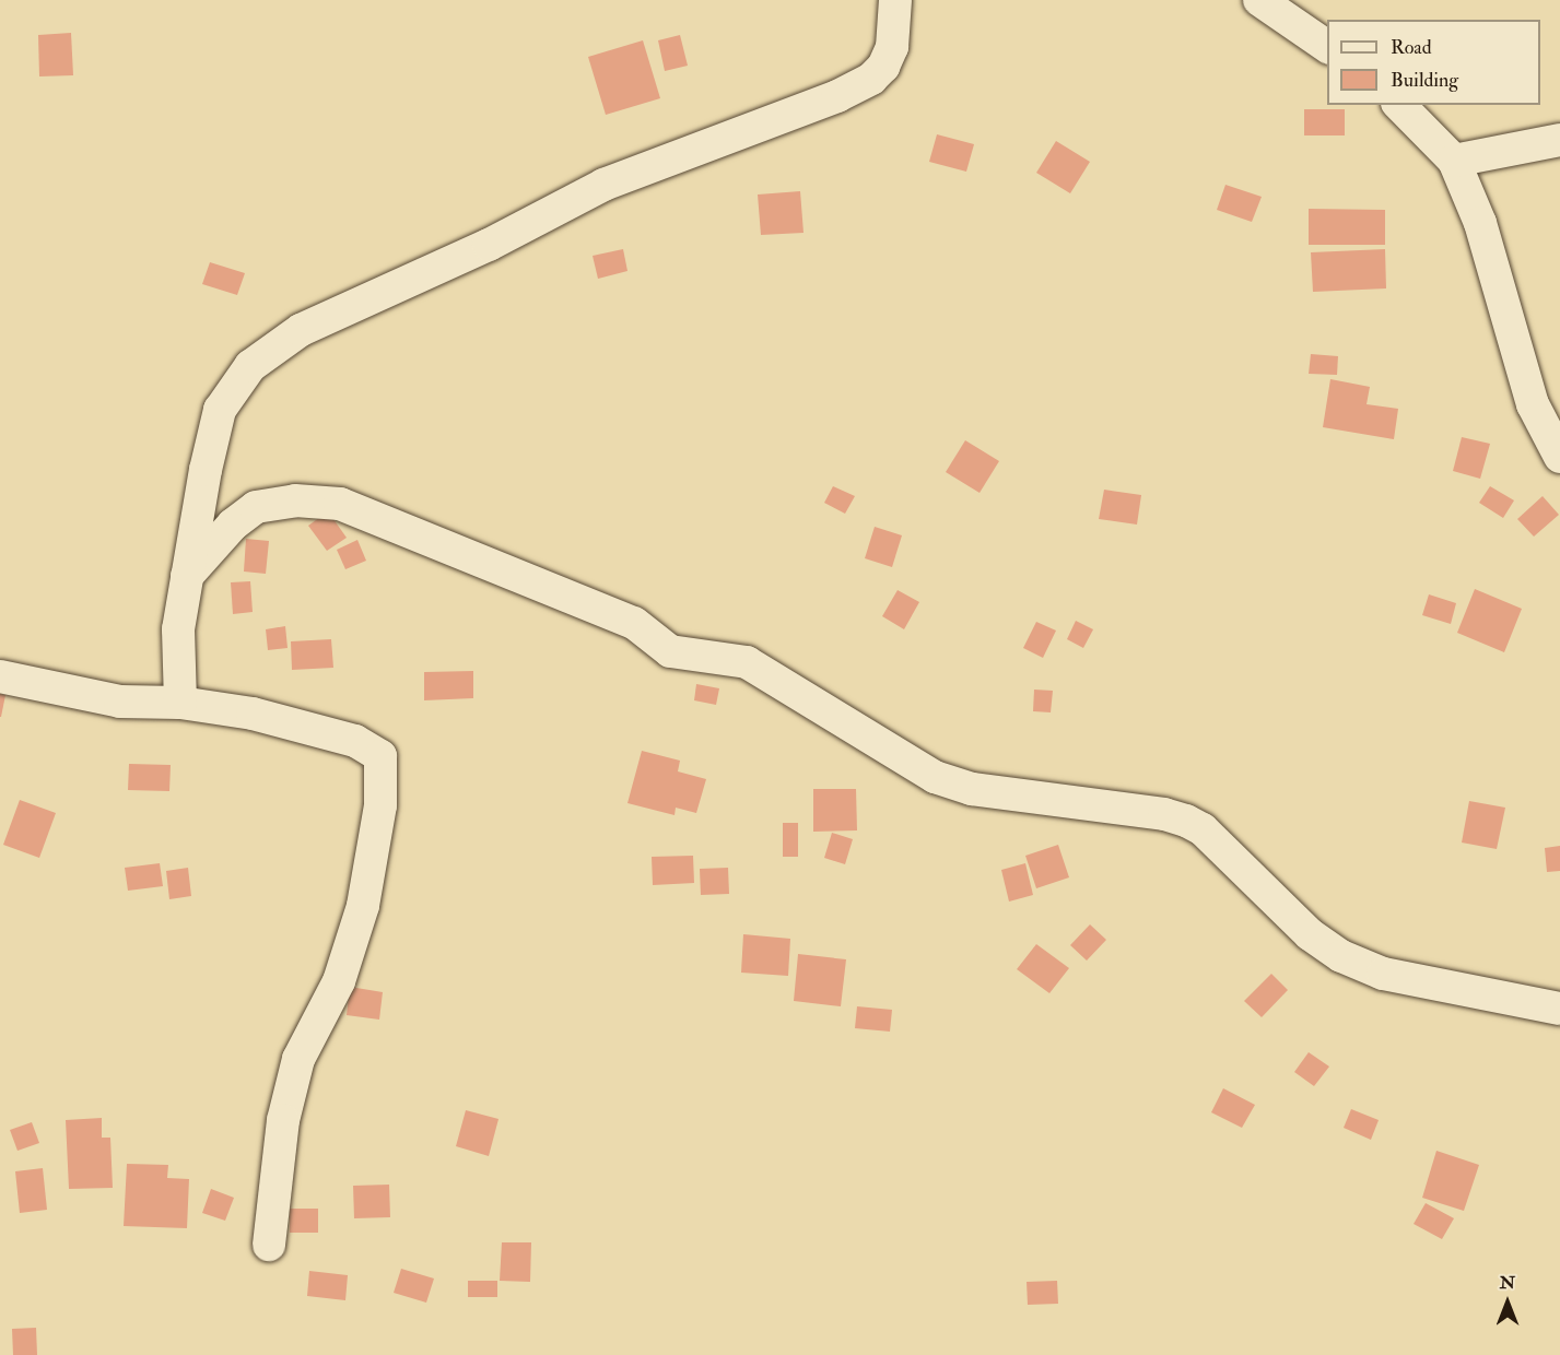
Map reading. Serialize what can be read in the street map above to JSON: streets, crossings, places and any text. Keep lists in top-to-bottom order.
{
  "legend": ["Road", "Building"],
  "north": "top"
}
